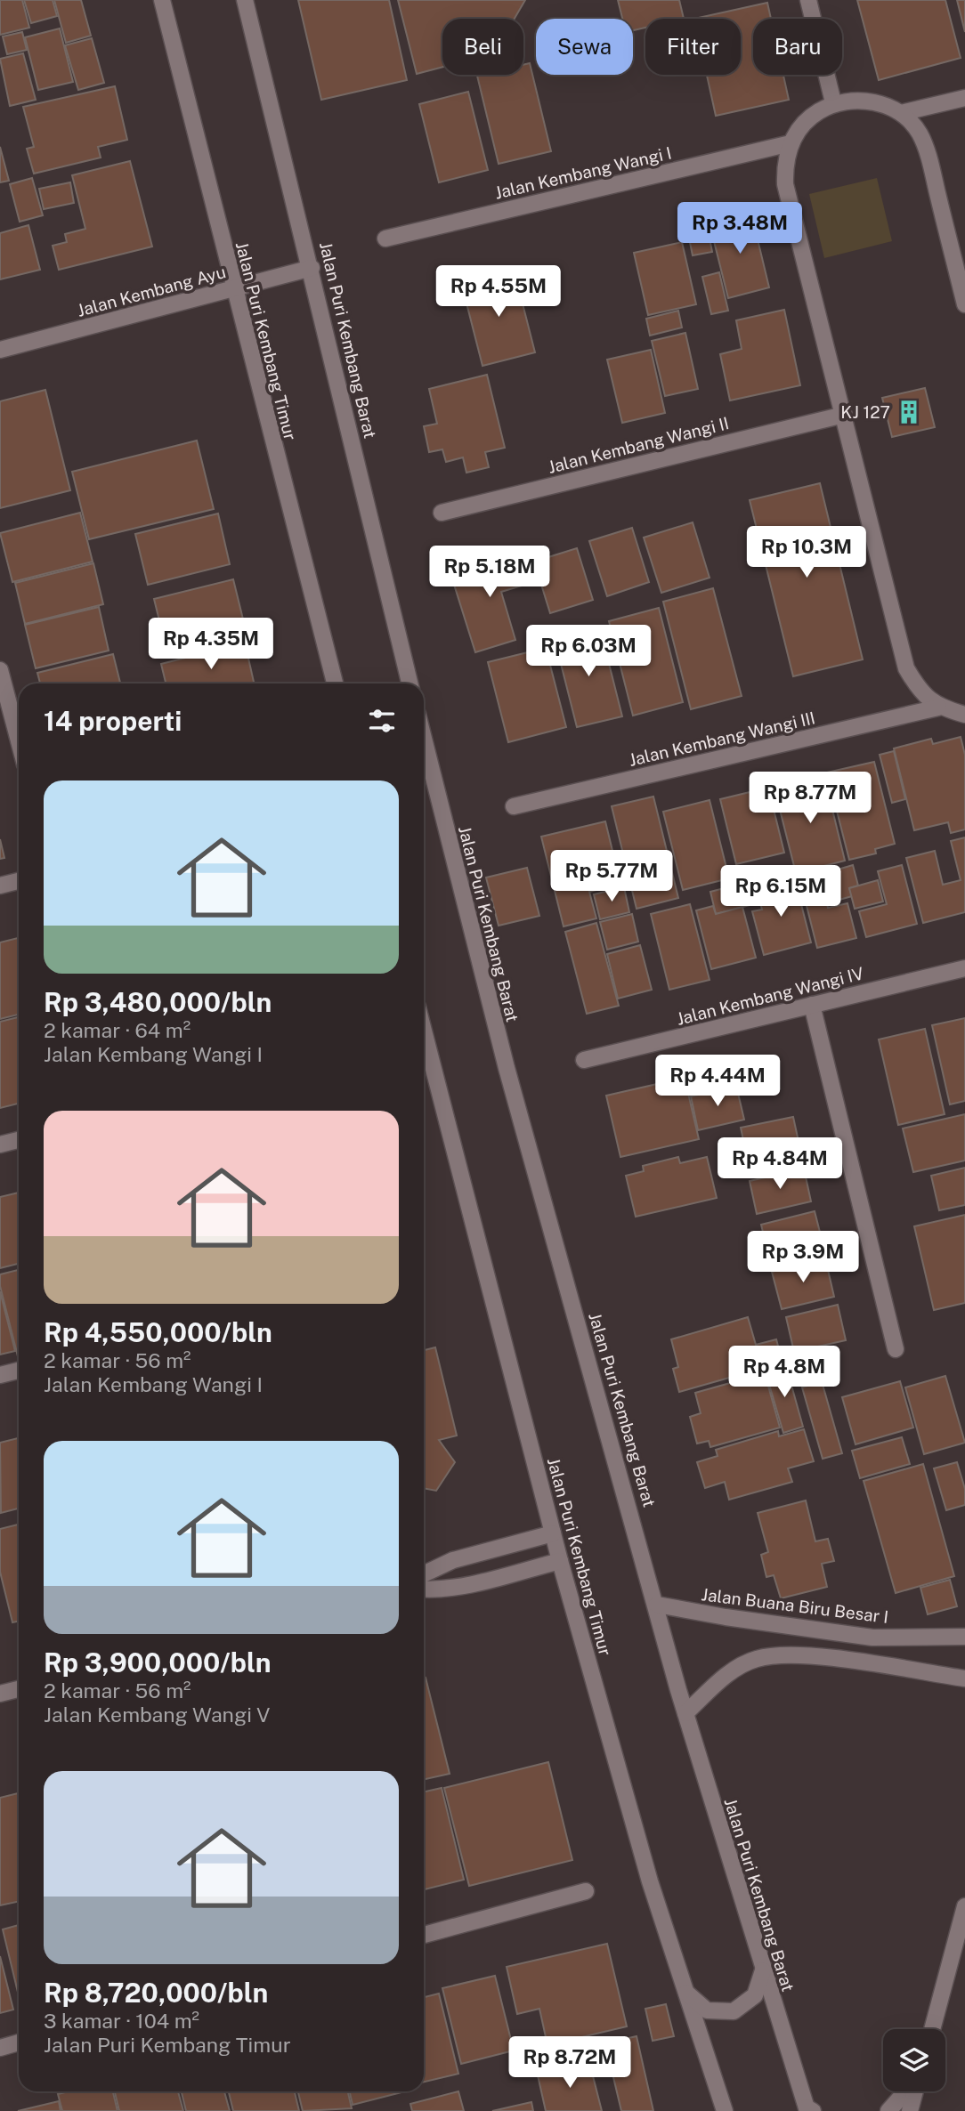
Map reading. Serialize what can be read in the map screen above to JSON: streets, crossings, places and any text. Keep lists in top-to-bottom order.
{
  "streets": {
    "street": [
      "Jalan Kembang Wangi I",
      "Jalan Kembang Ayu",
      "Jalan Puri Kembang Barat",
      "Jalan Puri Kembang Timur",
      "Jalan Kembang Wangi II",
      "Jalan Kembang Wangi III",
      "Jalan Kembang Wangi IV",
      "Jalan Buana Biru Besar I"
    ]
  },
  "crossings": [
    ["Jalan Kembang Ayu", "Jalan Puri Kembang Barat"],
    ["Jalan Kembang Ayu", "Jalan Puri Kembang Timur"],
    ["Jalan Puri Kembang Barat", "Jalan Buana Biru Besar I"]
  ],
  "places": {
    "building": ["KJ 127"]
  },
  "page": {
    "chip": [
      "Beli",
      "Sewa",
      "Filter",
      "Baru"
    ],
    "price": [
      "Rp 3.48M",
      "Rp 4.55M",
      "Rp 10.3M",
      "Rp 5.18M",
      "Rp 4.35M",
      "Rp 6.03M",
      "Rp 8.77M",
      "Rp 5.77M",
      "Rp 6.15M",
      "Rp 4.44M",
      "Rp 4.84M",
      "Rp 3.9M",
      "Rp 4.8M",
      "Rp 8.72M"
    ],
    "heading": "14 properti",
    "list": [
      {
        "name": "Rp 3,480,000/bln",
        "note": "2 kamar · 64 m² · Jalan Kembang Wangi I"
      },
      {
        "name": "Rp 4,550,000/bln",
        "note": "2 kamar · 56 m² · Jalan Kembang Wangi I"
      },
      {
        "name": "Rp 3,900,000/bln",
        "note": "2 kamar · 56 m² · Jalan Kembang Wangi V"
      },
      {
        "name": "Rp 8,720,000/bln",
        "note": "3 kamar · 104 m² · Jalan Puri Kembang Timur"
      }
    ]
  }
}
